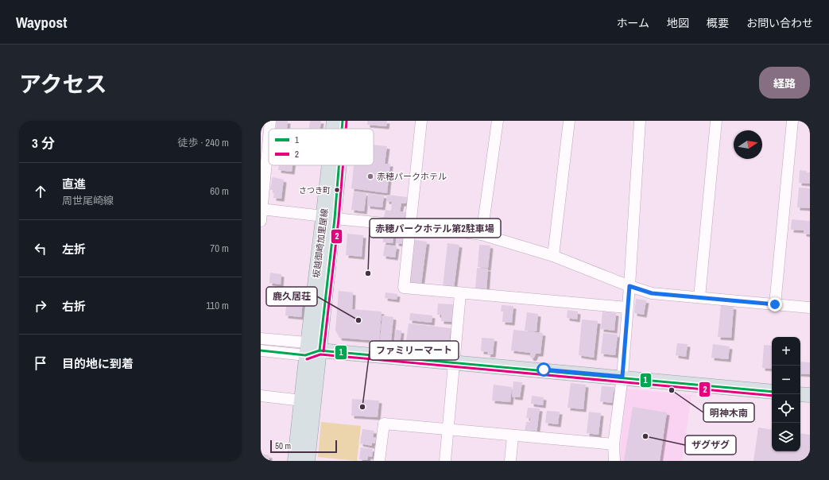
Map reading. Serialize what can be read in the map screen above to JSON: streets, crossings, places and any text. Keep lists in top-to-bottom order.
{
  "streets": {
    "main road": ["坂越御崎加里屋線"]
  },
  "places": [
    "赤穂パークホテル",
    "さつき町",
    "赤穂パークホテル第2駐車場",
    "鹿久居荘",
    "明神木南",
    "ファミリーマート",
    "ザグザグ"
  ],
  "lines": ["transit line 1", "transit line 2"],
  "legend": ["1", "2"],
  "scale_bar": "50 m",
  "north": "right",
  "page": {
    "header": "Waypost",
    "nav": [
      "ホーム",
      "地図",
      "概要",
      "お問い合わせ"
    ],
    "title": "アクセス",
    "buttons": "経路",
    "heading": ["3 分", "徒歩 · 240 m"],
    "list": [
      ["直進", "周世尾崎線", "60 m"],
      ["左折", "70 m"],
      ["右折", "110 m"],
      "目的地に到着"
    ],
    "map_buttons": ["+", "−"],
    "scale": "50 m"
  }
}
